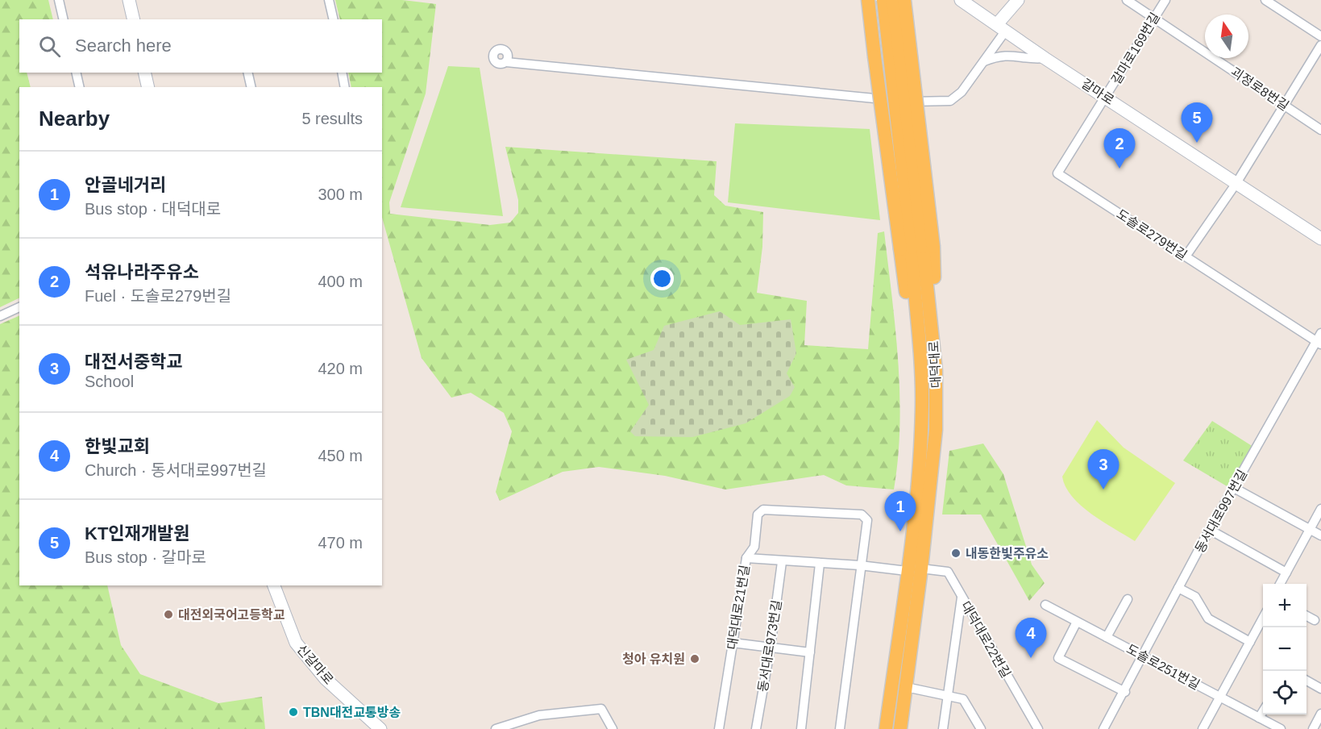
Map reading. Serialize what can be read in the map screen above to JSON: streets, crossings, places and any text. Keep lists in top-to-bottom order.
{
  "streets": {
    "main road": ["갈마로", "대덕대로", "신갈마로"],
    "street": [
      "갈마로169번길",
      "괴정로8번길",
      "도솔로279번길",
      "동서대로997번길",
      "대덕대로21번길",
      "대덕대로22번길",
      "동서대로973번길",
      "도솔로251번길"
    ]
  },
  "crossings": [
    ["갈마로169번길", "괴정로8번길"],
    ["갈마로169번길", "갈마로"],
    ["갈마로169번길", "도솔로279번길"],
    ["갈마로", "도솔로279번길"],
    ["도솔로279번길", "동서대로997번길"],
    ["대덕대로", "대덕대로21번길"],
    ["대덕대로", "대덕대로22번길"],
    ["동서대로997번길", "도솔로251번길"],
    ["대덕대로21번길", "동서대로973번길"]
  ],
  "places": [
    "내동한빛주유소",
    "대전외국어고등학교",
    "청아 유치원",
    "TBN대전교통방송"
  ],
  "north": "top",
  "page": {
    "search": "Search here",
    "heading": ["Nearby", "5 results"],
    "pins": [
      "5",
      "2",
      "3",
      "1",
      "4"
    ],
    "list": [
      {
        "mark": "1",
        "name": "안골네거리",
        "note": "Bus stop · 대덕대로",
        "value": "300 m"
      },
      {
        "mark": "2",
        "name": "석유나라주유소",
        "note": "Fuel · 도솔로279번길",
        "value": "400 m"
      },
      {
        "mark": "3",
        "name": "대전서중학교",
        "note": "School",
        "value": "420 m"
      },
      {
        "mark": "4",
        "name": "한빛교회",
        "note": "Church · 동서대로997번길",
        "value": "450 m"
      },
      {
        "mark": "5",
        "name": "KT인재개발원",
        "note": "Bus stop · 갈마로",
        "value": "470 m"
      }
    ],
    "map_buttons": ["+", "−"]
  }
}
